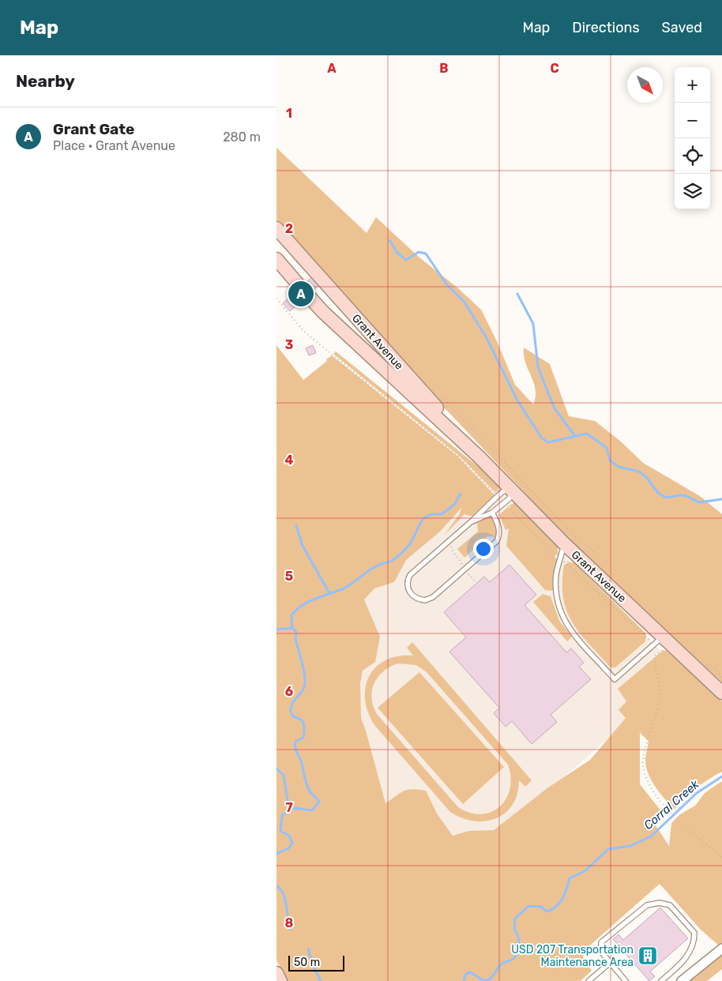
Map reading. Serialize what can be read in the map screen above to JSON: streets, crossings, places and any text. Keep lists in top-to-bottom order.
{
  "streets": {
    "main road": ["Grant Avenue"]
  },
  "water": ["Corral Creek"],
  "places": {
    "building": ["USD 207 Transportation Maintenance Area"]
  },
  "scale_bar": "50 m",
  "north": "bottom right",
  "page": {
    "header": "Map",
    "nav": ["Map", "Directions", "Saved"],
    "heading": "Nearby",
    "map_buttons": ["+", "−"],
    "list": [
      {
        "mark": "A",
        "name": "Grant Gate",
        "note": "Place · Grant Avenue",
        "value": "280 m"
      }
    ],
    "pins": "A",
    "scale": "50 m"
  },
  "grid": {
    "columns": ["A", "B", "C"],
    "rows": [
      "1",
      "2",
      "3",
      "4",
      "5",
      "6",
      "7",
      "8"
    ]
  }
}
